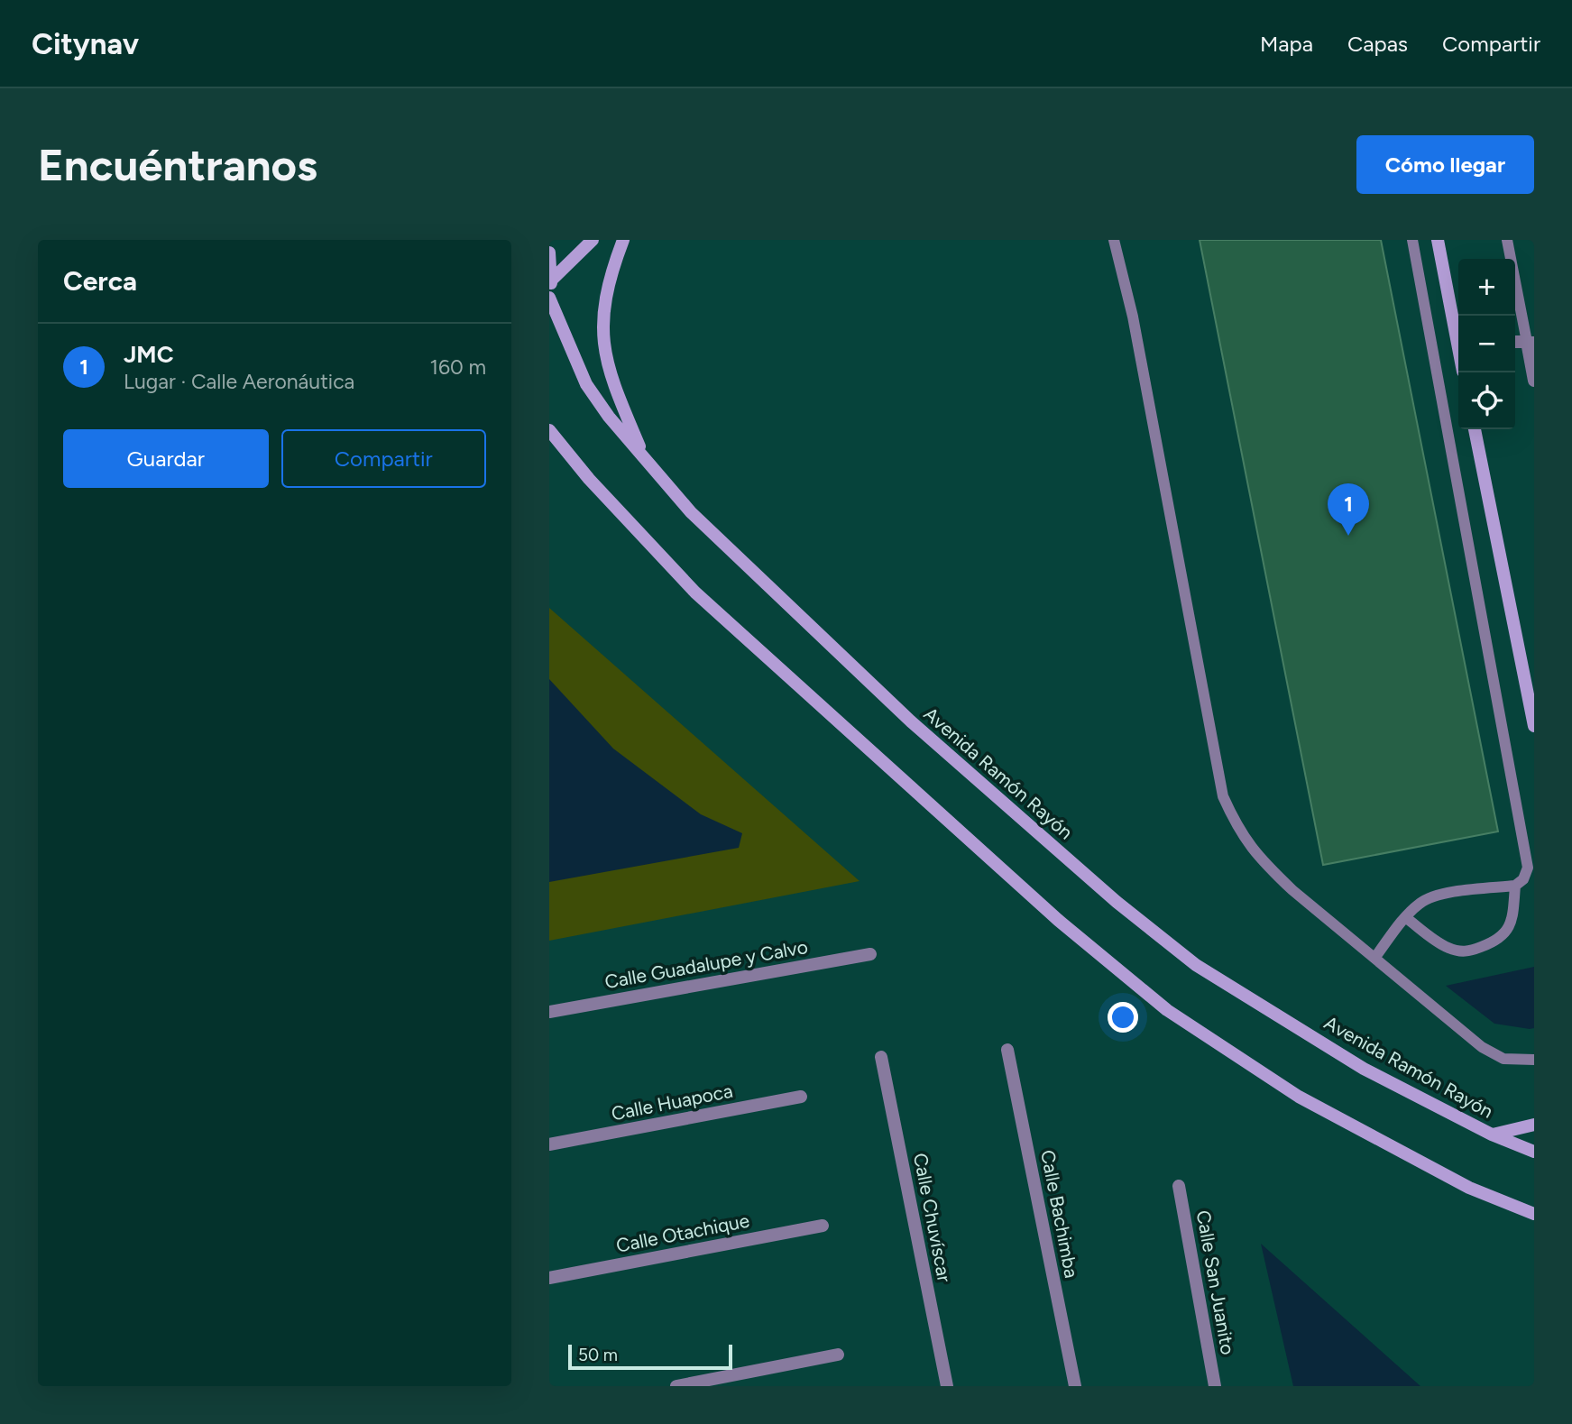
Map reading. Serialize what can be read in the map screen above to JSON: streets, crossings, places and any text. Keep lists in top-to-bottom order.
{
  "streets": {
    "main road": ["Avenida Ramón Rayón"],
    "street": [
      "Calle Guadalupe y Calvo",
      "Calle Huapoca",
      "Calle Bachimba",
      "Calle Chuvíscar",
      "Calle Otachique",
      "Calle San Juanito"
    ]
  },
  "scale_bar": "50 m",
  "page": {
    "header": "Citynav",
    "nav": ["Mapa", "Capas", "Compartir"],
    "buttons": [
      "Cómo llegar",
      ["Guardar", "Compartir"]
    ],
    "title": "Encuéntranos",
    "heading": "Cerca",
    "map_buttons": ["+", "−"],
    "list": [
      {
        "mark": "1",
        "name": "JMC",
        "note": "Lugar · Calle Aeronáutica",
        "value": "160 m"
      }
    ],
    "pins": "1",
    "scale": "50 m"
  }
}
